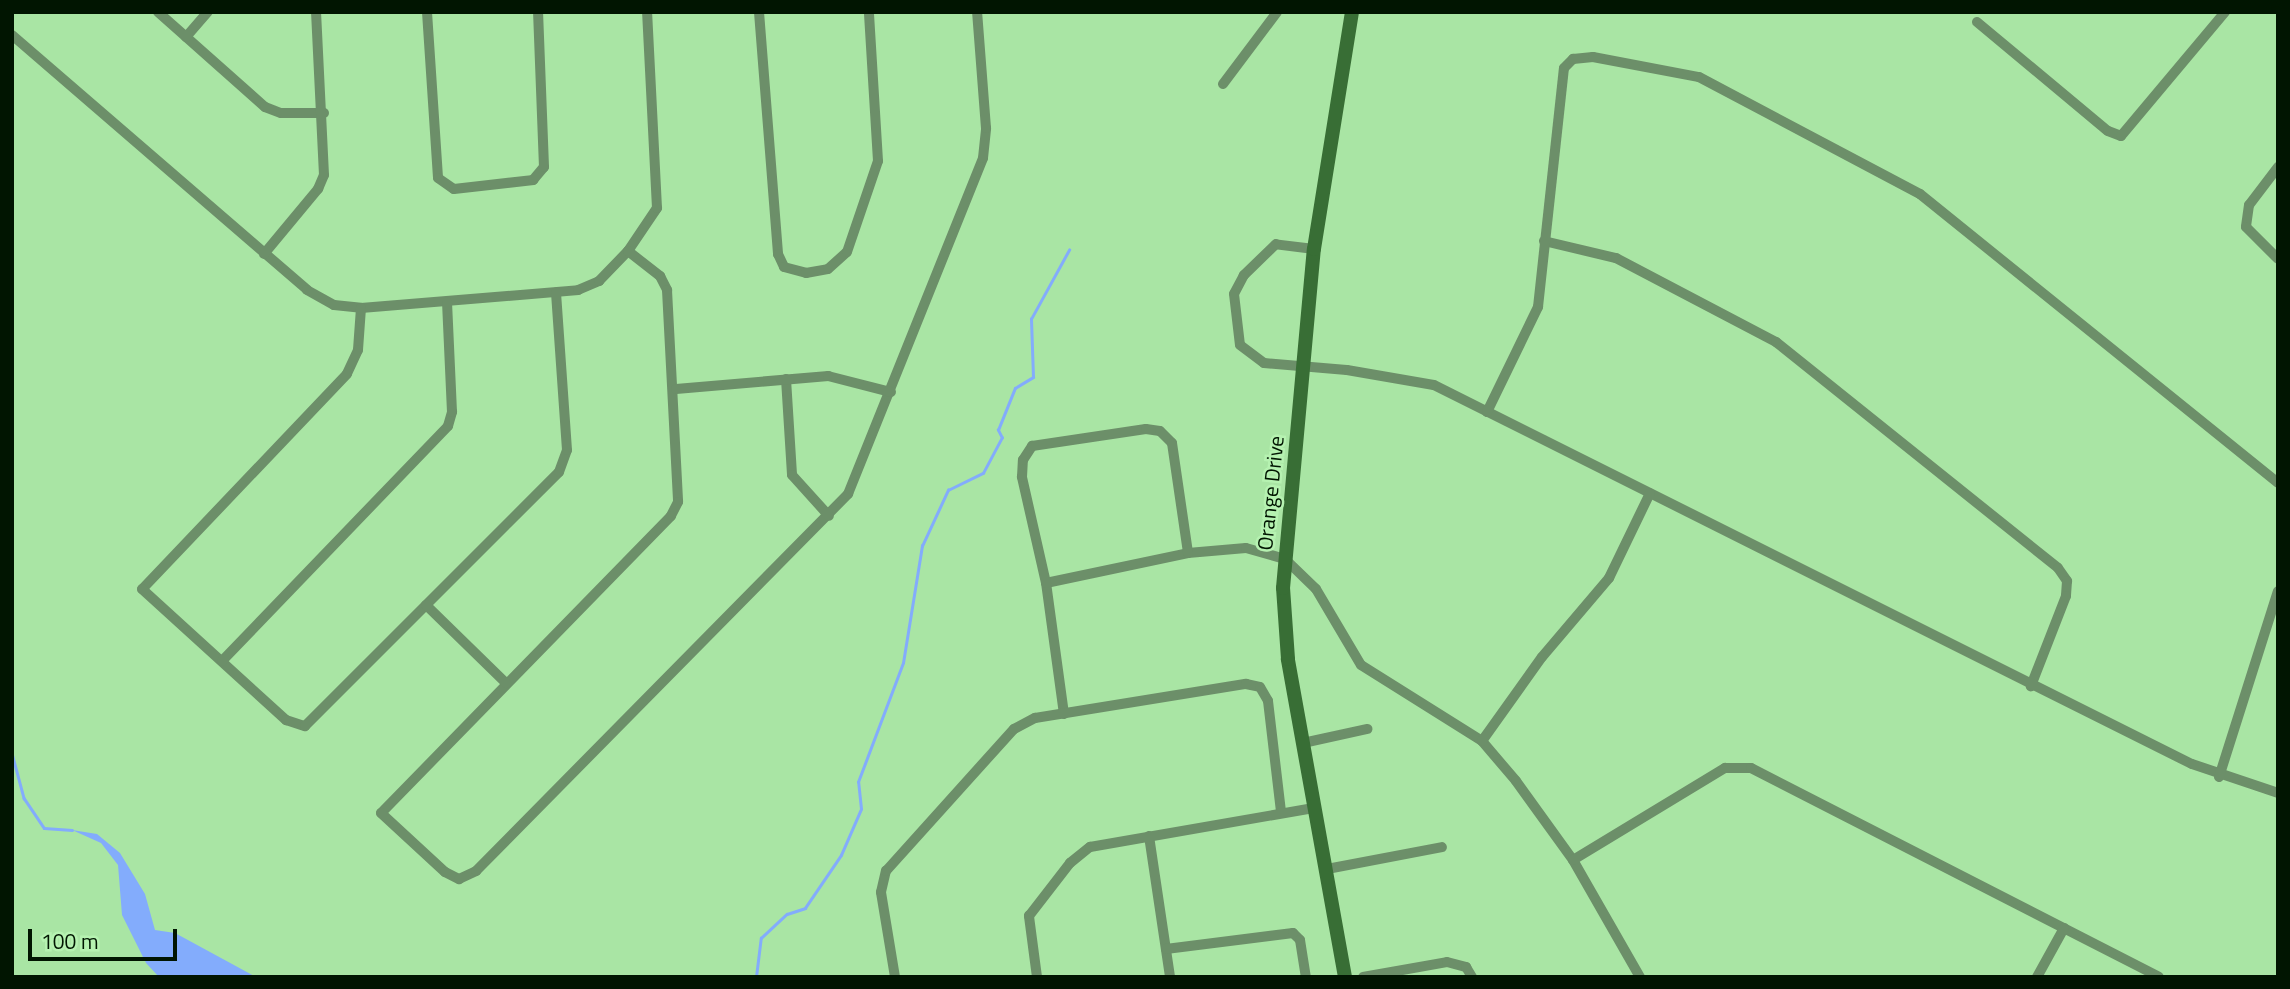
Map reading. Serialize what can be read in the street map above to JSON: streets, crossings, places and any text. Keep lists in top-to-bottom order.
{
  "streets": {
    "street": ["Orange Drive"]
  },
  "scale_bar": "100 m"
}
